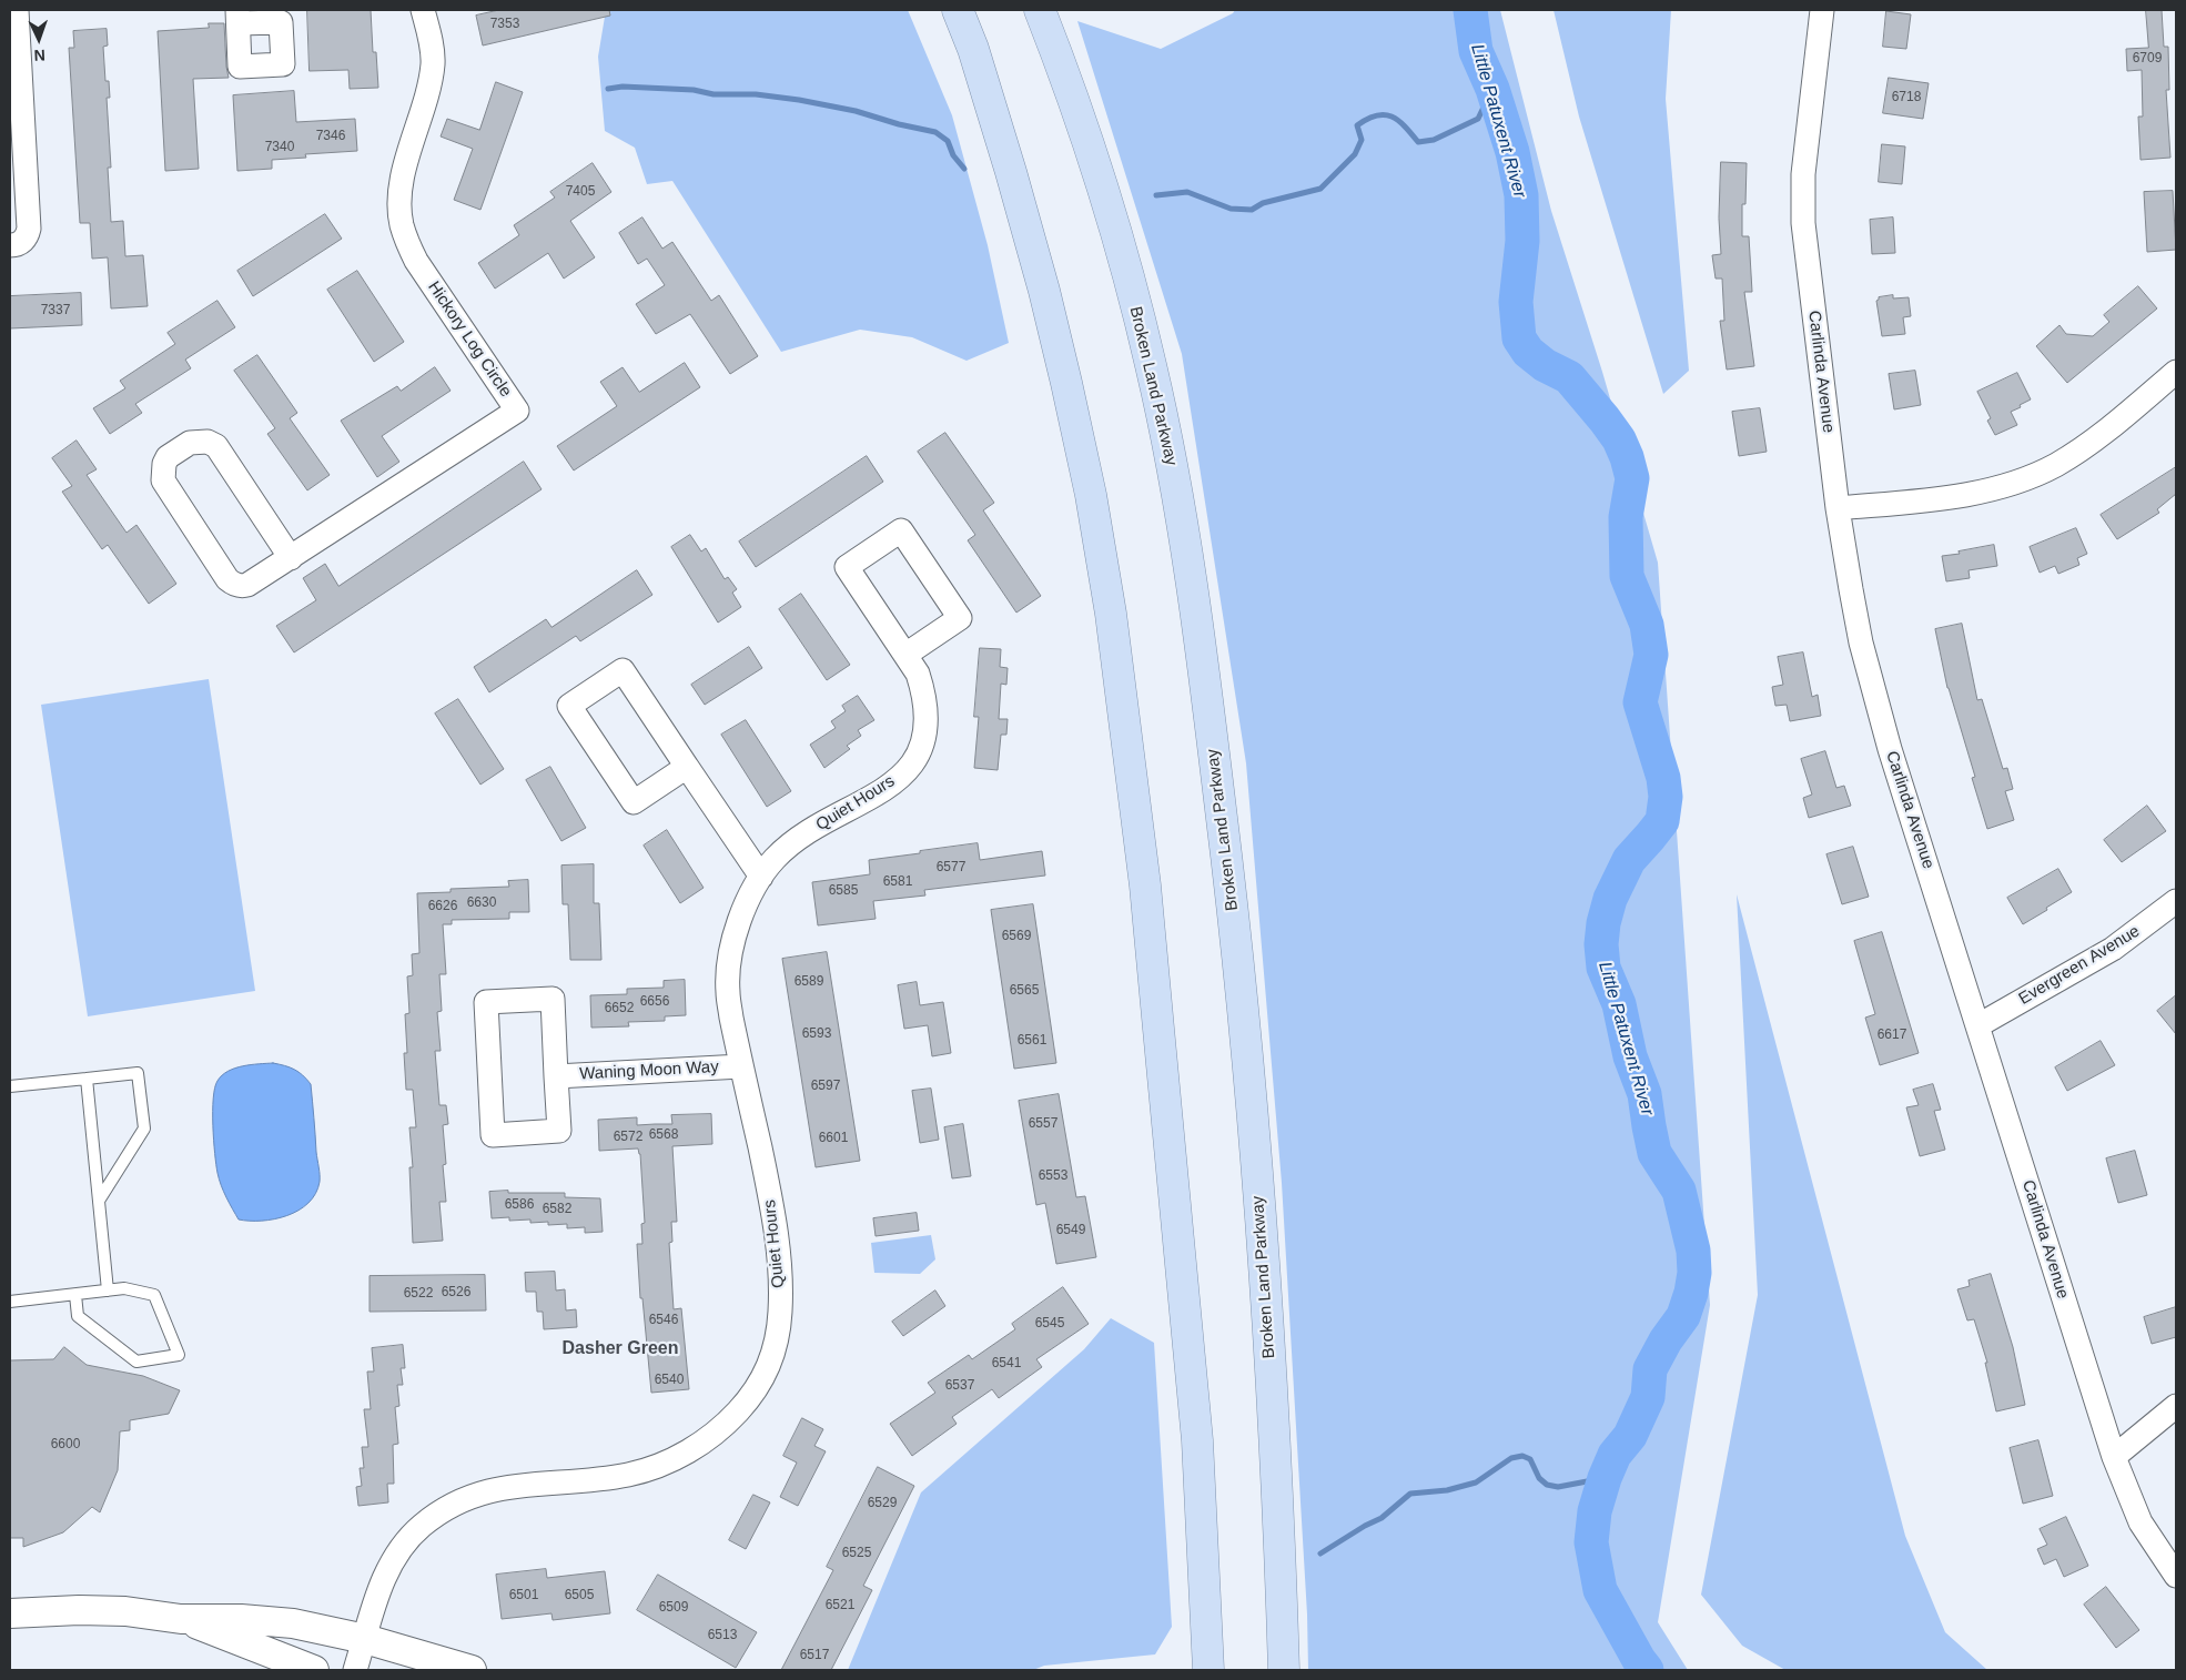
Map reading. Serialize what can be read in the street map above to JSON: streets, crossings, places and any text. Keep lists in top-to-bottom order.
{
  "streets": {
    "main road": ["Broken Land Parkway"],
    "street": [
      "Hickory Log Circle",
      "Carlinda Avenue",
      "Quiet Hours",
      "Evergreen Avenue",
      "Waning Moon Way"
    ]
  },
  "crossings": [
    ["Carlinda Avenue", "Evergreen Avenue"],
    ["Quiet Hours", "Waning Moon Way"]
  ],
  "districts": ["Dasher Green"],
  "water": ["Little Patuxent River"],
  "house_numbers": [
    "7353",
    "6709",
    "6718",
    "7346",
    "7340",
    "7405",
    "7337",
    "6577",
    "6581",
    "6585",
    "6630",
    "6626",
    "6569",
    "6589",
    "6565",
    "6656",
    "6652",
    "6593",
    "6617",
    "6561",
    "6597",
    "6557",
    "6568",
    "6572",
    "6601",
    "6553",
    "6586",
    "6582",
    "6549",
    "6526",
    "6522",
    "6546",
    "6545",
    "6541",
    "6540",
    "6537",
    "6600",
    "6529",
    "6525",
    "6501",
    "6505",
    "6521",
    "6509",
    "6513",
    "6517"
  ],
  "north": "bottom"
}
